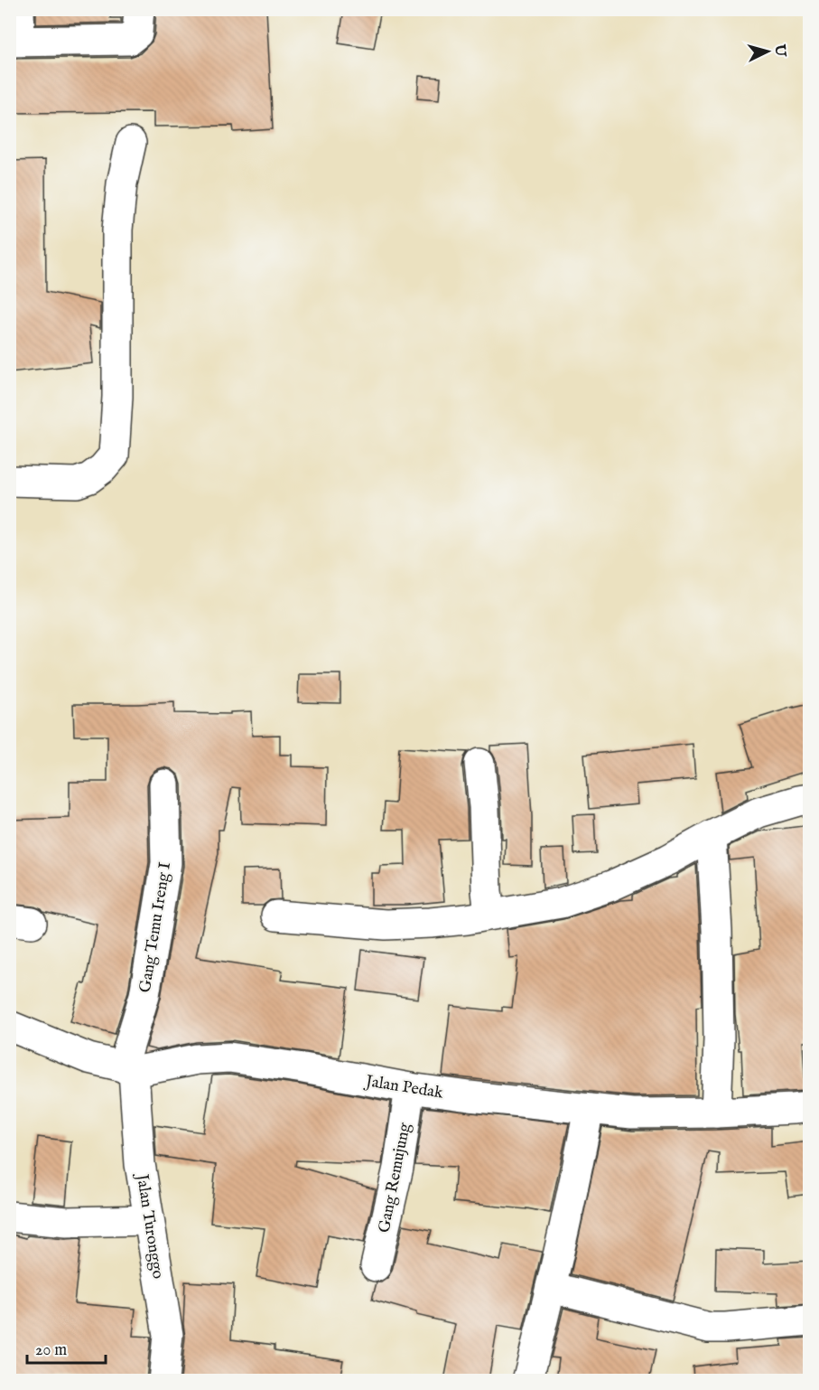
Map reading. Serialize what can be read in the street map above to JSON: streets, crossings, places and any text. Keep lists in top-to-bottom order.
{
  "streets": {
    "street": [
      "Gang Temu Ireng I",
      "Jalan Pedak",
      "Gang Remujung",
      "Jalan Turonggo"
    ]
  },
  "crossings": [
    ["Gang Temu Ireng I", "Jalan Pedak"],
    ["Gang Temu Ireng I", "Jalan Turonggo"],
    ["Jalan Pedak", "Gang Remujung"],
    ["Jalan Pedak", "Jalan Turonggo"]
  ],
  "scale_bar": "20 m",
  "north": "right"
}
